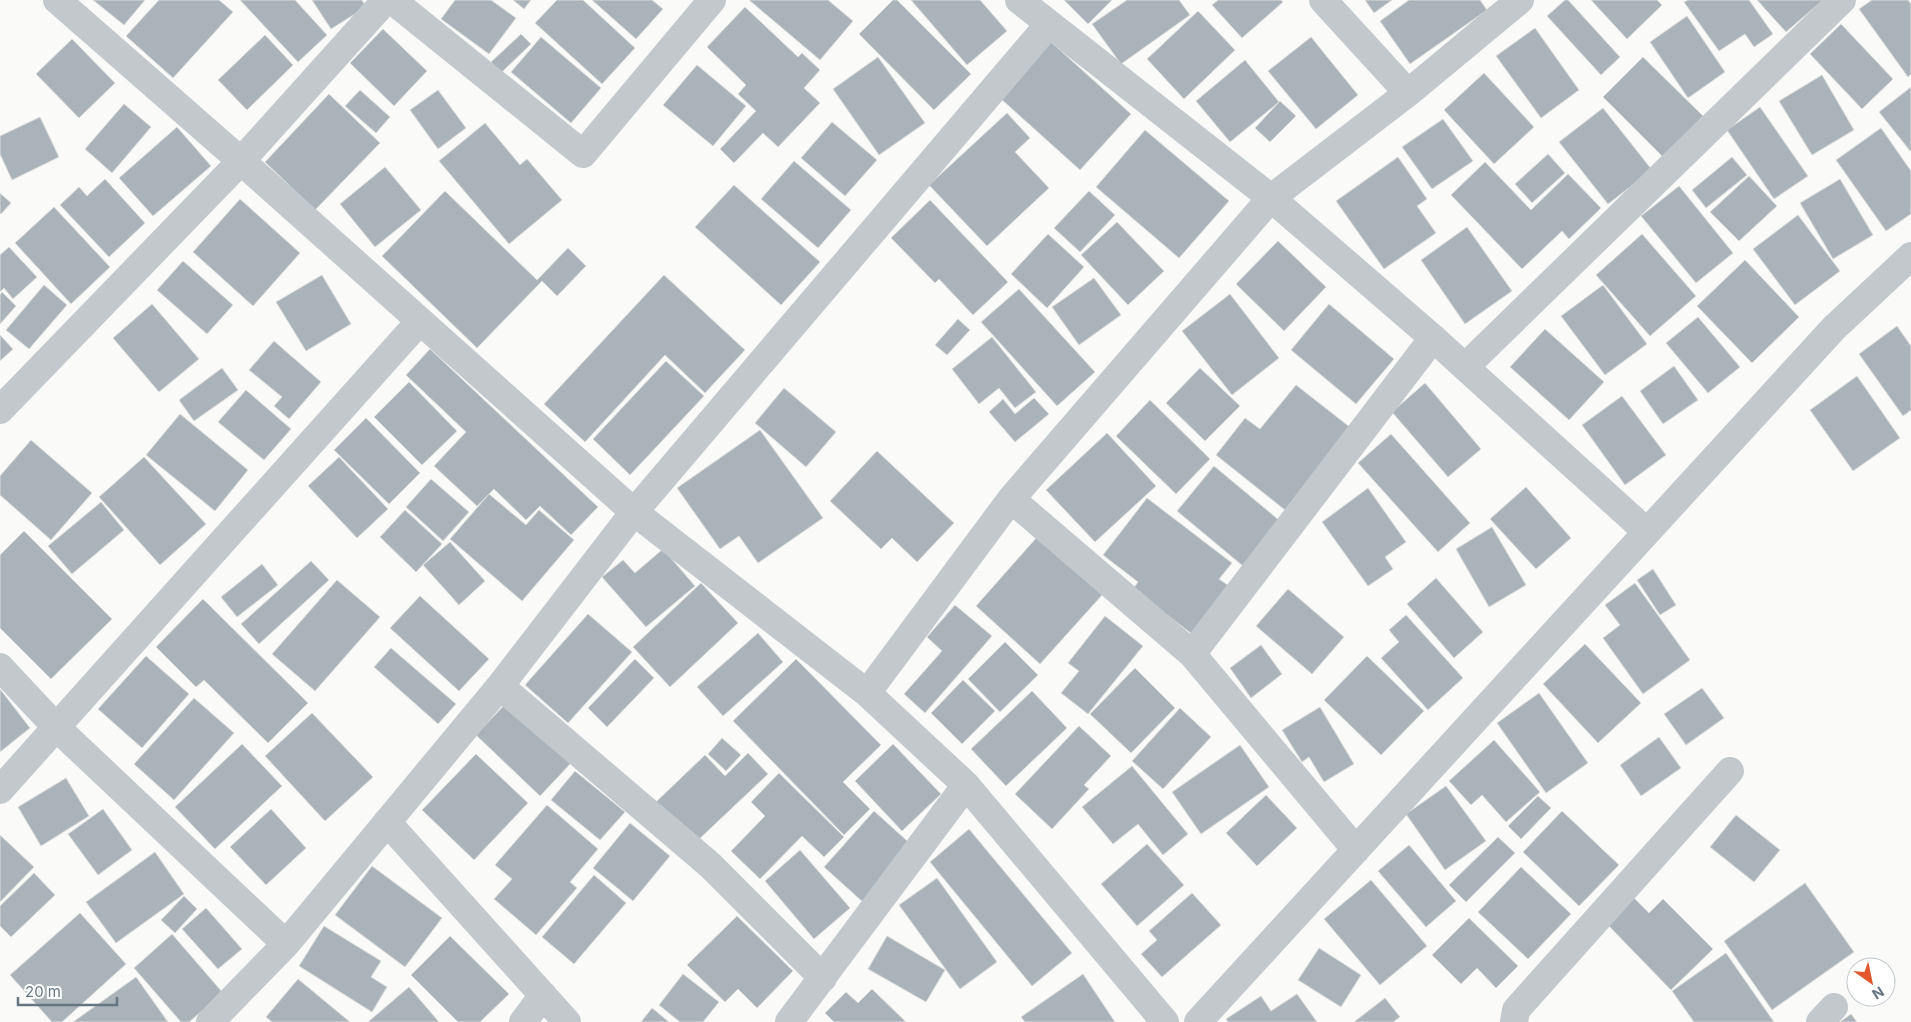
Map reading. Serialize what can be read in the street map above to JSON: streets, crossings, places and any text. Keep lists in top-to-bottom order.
{
  "scale_bar": "20 m",
  "north": "bottom right"
}
